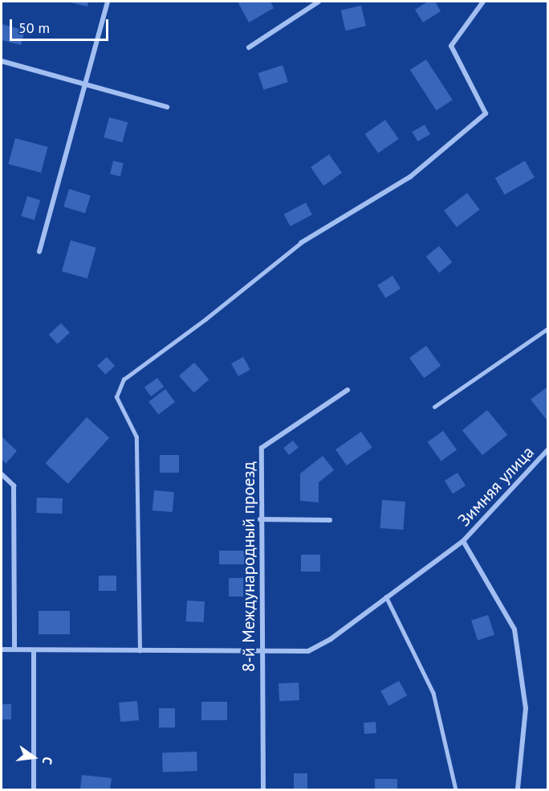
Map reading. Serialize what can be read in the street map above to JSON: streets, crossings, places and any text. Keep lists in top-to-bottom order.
{
  "streets": {
    "street": ["Зимняя улица", "8-й Международный проезд"]
  },
  "crossings": [
    ["Зимняя улица", "8-й Международный проезд"]
  ],
  "scale_bar": "50 m",
  "north": "right"
}
